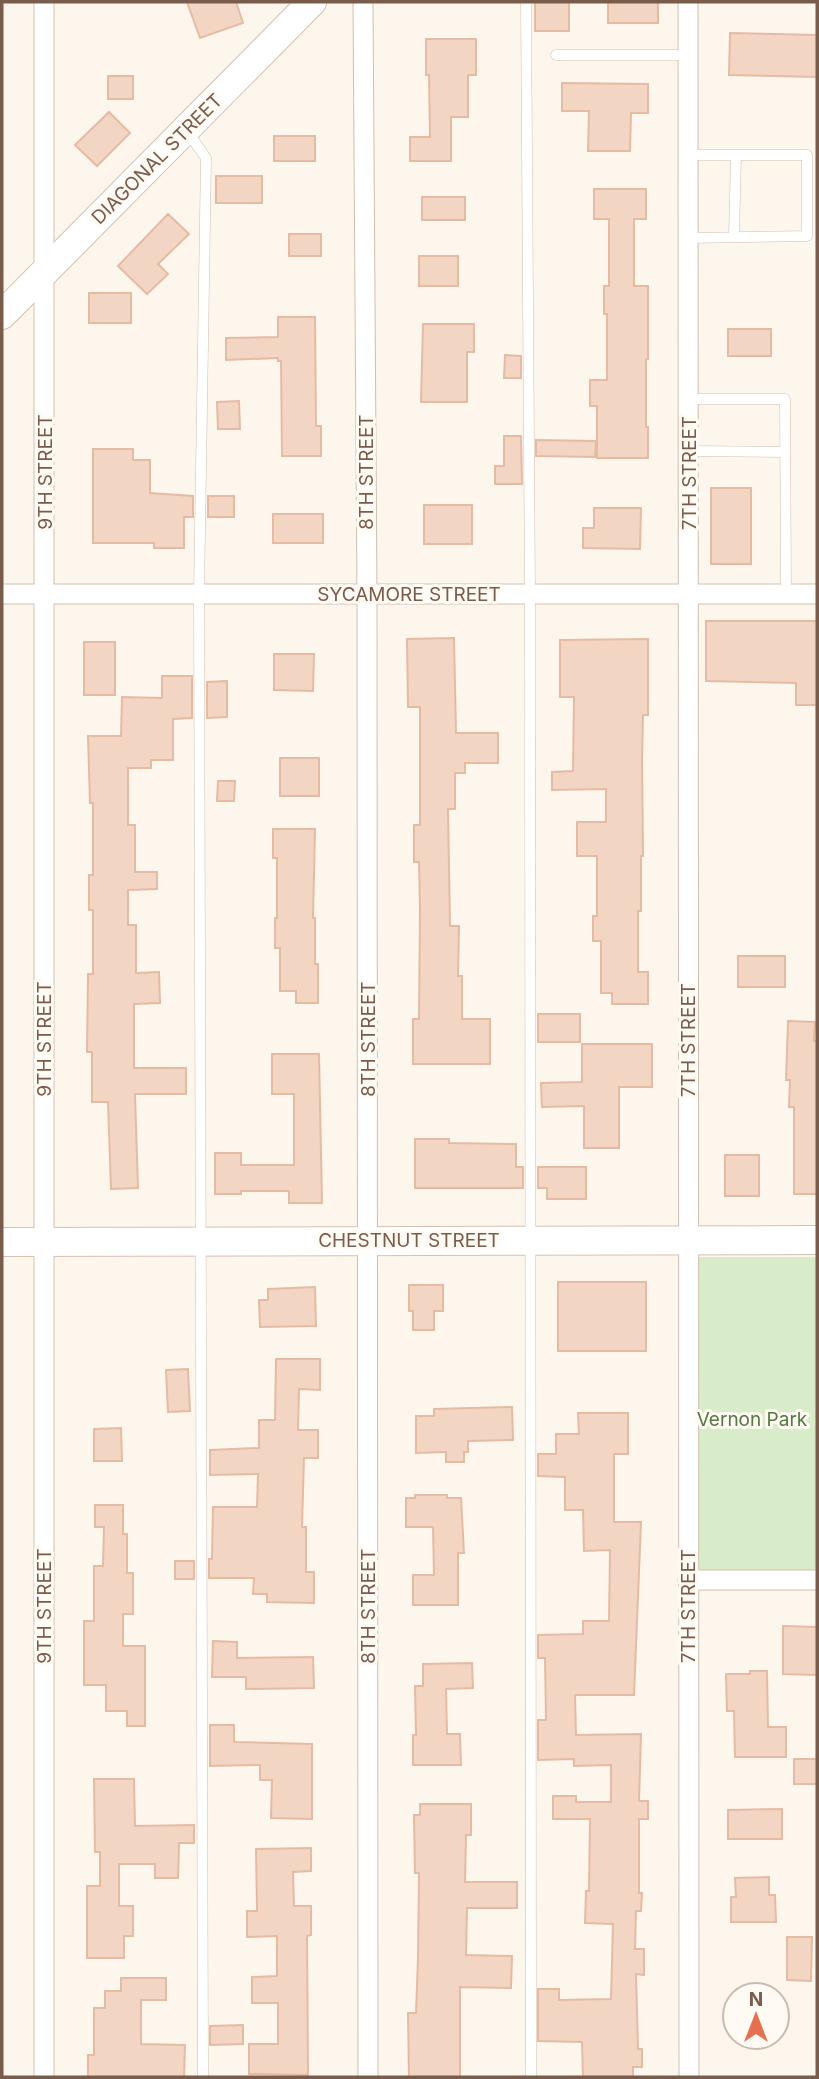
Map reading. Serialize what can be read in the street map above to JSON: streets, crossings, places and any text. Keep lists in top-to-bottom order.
{
  "streets": {
    "street": [
      "DIAGONAL STREET",
      "9TH STREET",
      "8TH STREET",
      "7TH STREET",
      "SYCAMORE STREET",
      "CHESTNUT STREET"
    ]
  },
  "crossings": [
    ["DIAGONAL STREET", "9TH STREET"],
    ["9TH STREET", "SYCAMORE STREET"],
    ["9TH STREET", "CHESTNUT STREET"],
    ["8TH STREET", "SYCAMORE STREET"],
    ["8TH STREET", "CHESTNUT STREET"],
    ["7TH STREET", "SYCAMORE STREET"],
    ["7TH STREET", "CHESTNUT STREET"]
  ],
  "parks": ["Vernon Park"],
  "north": "top"
}
